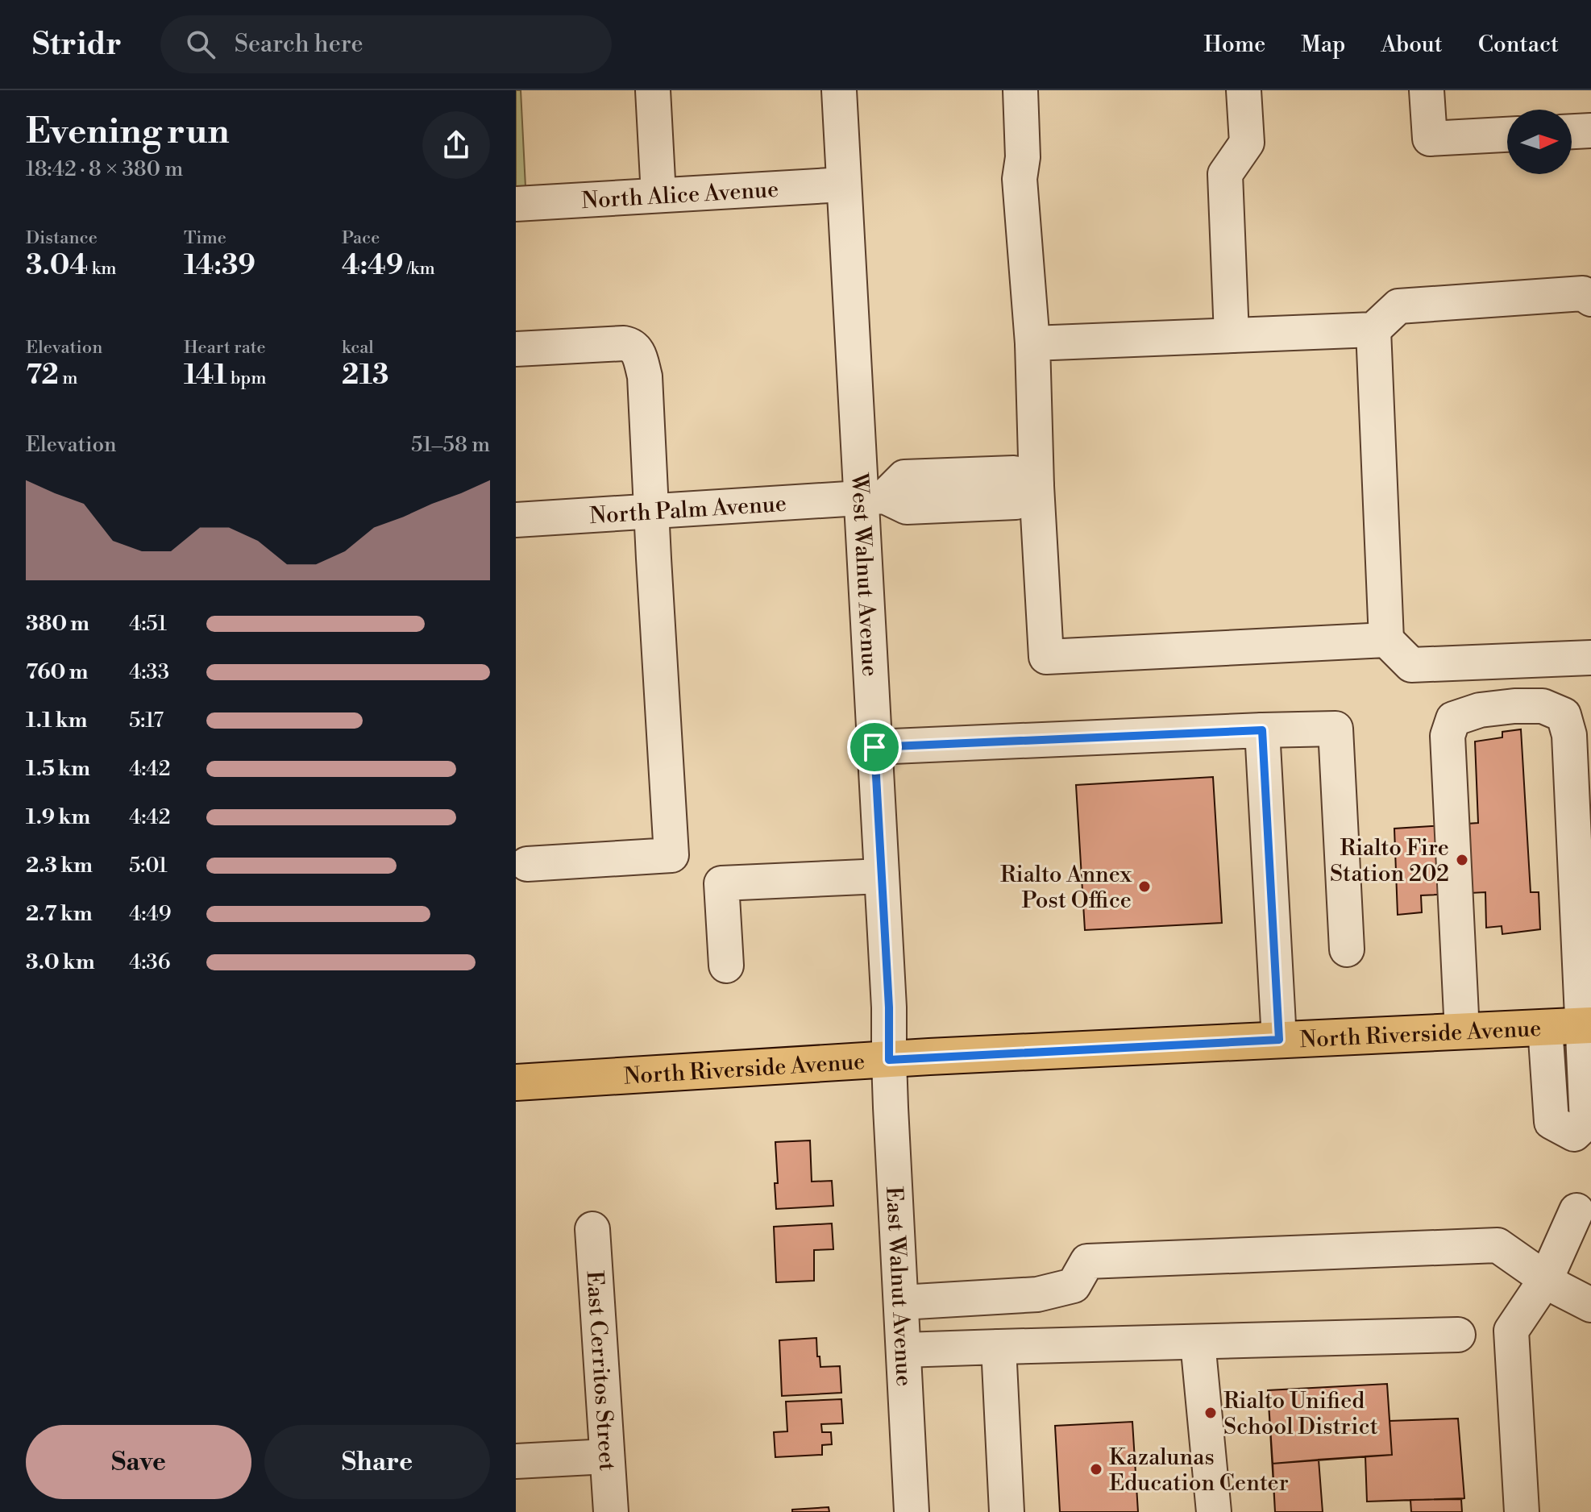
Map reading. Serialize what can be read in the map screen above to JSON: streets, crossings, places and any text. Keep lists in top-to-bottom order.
{
  "streets": {
    "main road": ["North Riverside Avenue"],
    "street": [
      "North Alice Avenue",
      "North Palm Avenue",
      "West Walnut Avenue",
      "East Walnut Avenue",
      "East Cerritos Street"
    ]
  },
  "crossings": [
    ["North Alice Avenue", "West Walnut Avenue"],
    ["North Palm Avenue", "West Walnut Avenue"],
    ["West Walnut Avenue", "North Riverside Avenue"],
    ["West Walnut Avenue", "East Walnut Avenue"],
    ["North Riverside Avenue", "East Walnut Avenue"]
  ],
  "places": [
    "Rialto Fire Station 202",
    "Rialto Annex Post Office",
    "Rialto Unified School District",
    "Kazalunas Education Center"
  ],
  "north": "right",
  "page": {
    "header": "Stridr",
    "search": "Search here",
    "nav": [
      "Home",
      "Map",
      "About",
      "Contact"
    ],
    "heading": ["Evening run", "18:42 · 8 × 380 m"],
    "stats": [
      ["Distance", "3.04 km"],
      ["Time", "14:39"],
      ["Pace", "4:49 /km"],
      ["Elevation", "72 m"],
      ["Heart rate", "141 bpm"],
      ["kcal", "213"]
    ],
    "chart": ["Elevation", "51–58 m"],
    "list": [
      {
        "name": "380 m",
        "note": "4:51"
      },
      {
        "name": "760 m",
        "note": "4:33"
      },
      {
        "name": "1.1 km",
        "note": "5:17"
      },
      {
        "name": "1.5 km",
        "note": "4:42"
      },
      {
        "name": "1.9 km",
        "note": "4:42"
      },
      {
        "name": "2.3 km",
        "note": "5:01"
      },
      {
        "name": "2.7 km",
        "note": "4:49"
      },
      {
        "name": "3.0 km",
        "note": "4:36"
      }
    ],
    "buttons": ["Save", "Share"]
  }
}
